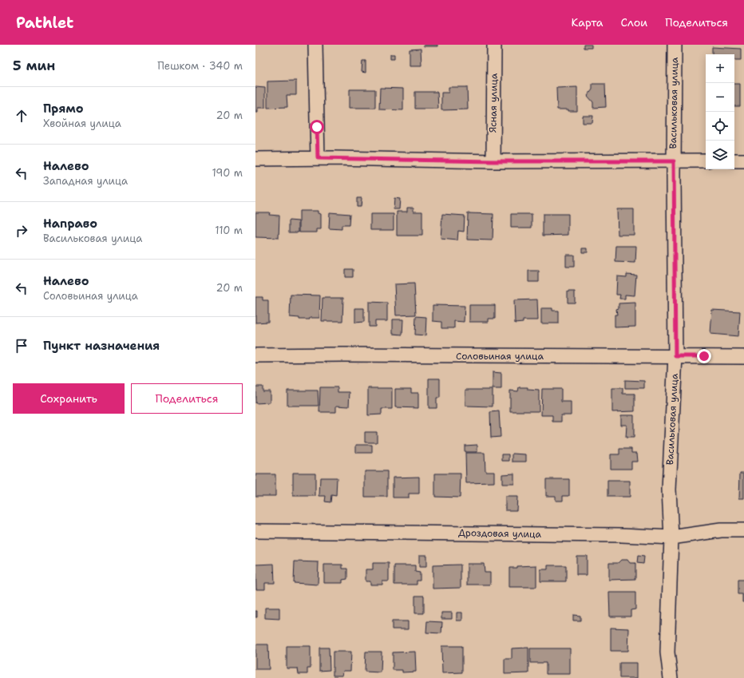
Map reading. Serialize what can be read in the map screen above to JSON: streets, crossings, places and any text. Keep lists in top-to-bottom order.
{
  "streets": {
    "street": [
      "Ясная улица",
      "Васильковая улица",
      "Соловьиная улица",
      "Дроздовая улица"
    ]
  },
  "crossings": [
    ["Васильковая улица", "Соловьиная улица"],
    ["Васильковая улица", "Дроздовая улица"]
  ],
  "page": {
    "header": "Pathlet",
    "nav": ["Карта", "Слои", "Поделиться"],
    "heading": ["5 мин", "Пешком · 340 m"],
    "map_buttons": ["+", "−"],
    "list": [
      ["Прямо", "Хвойная улица", "20 m"],
      ["Налево", "Западная улица", "190 m"],
      ["Направо", "Васильковая улица", "110 m"],
      ["Налево", "Соловьиная улица", "20 m"],
      "Пункт назначения"
    ],
    "buttons": ["Сохранить", "Поделиться"]
  }
}
